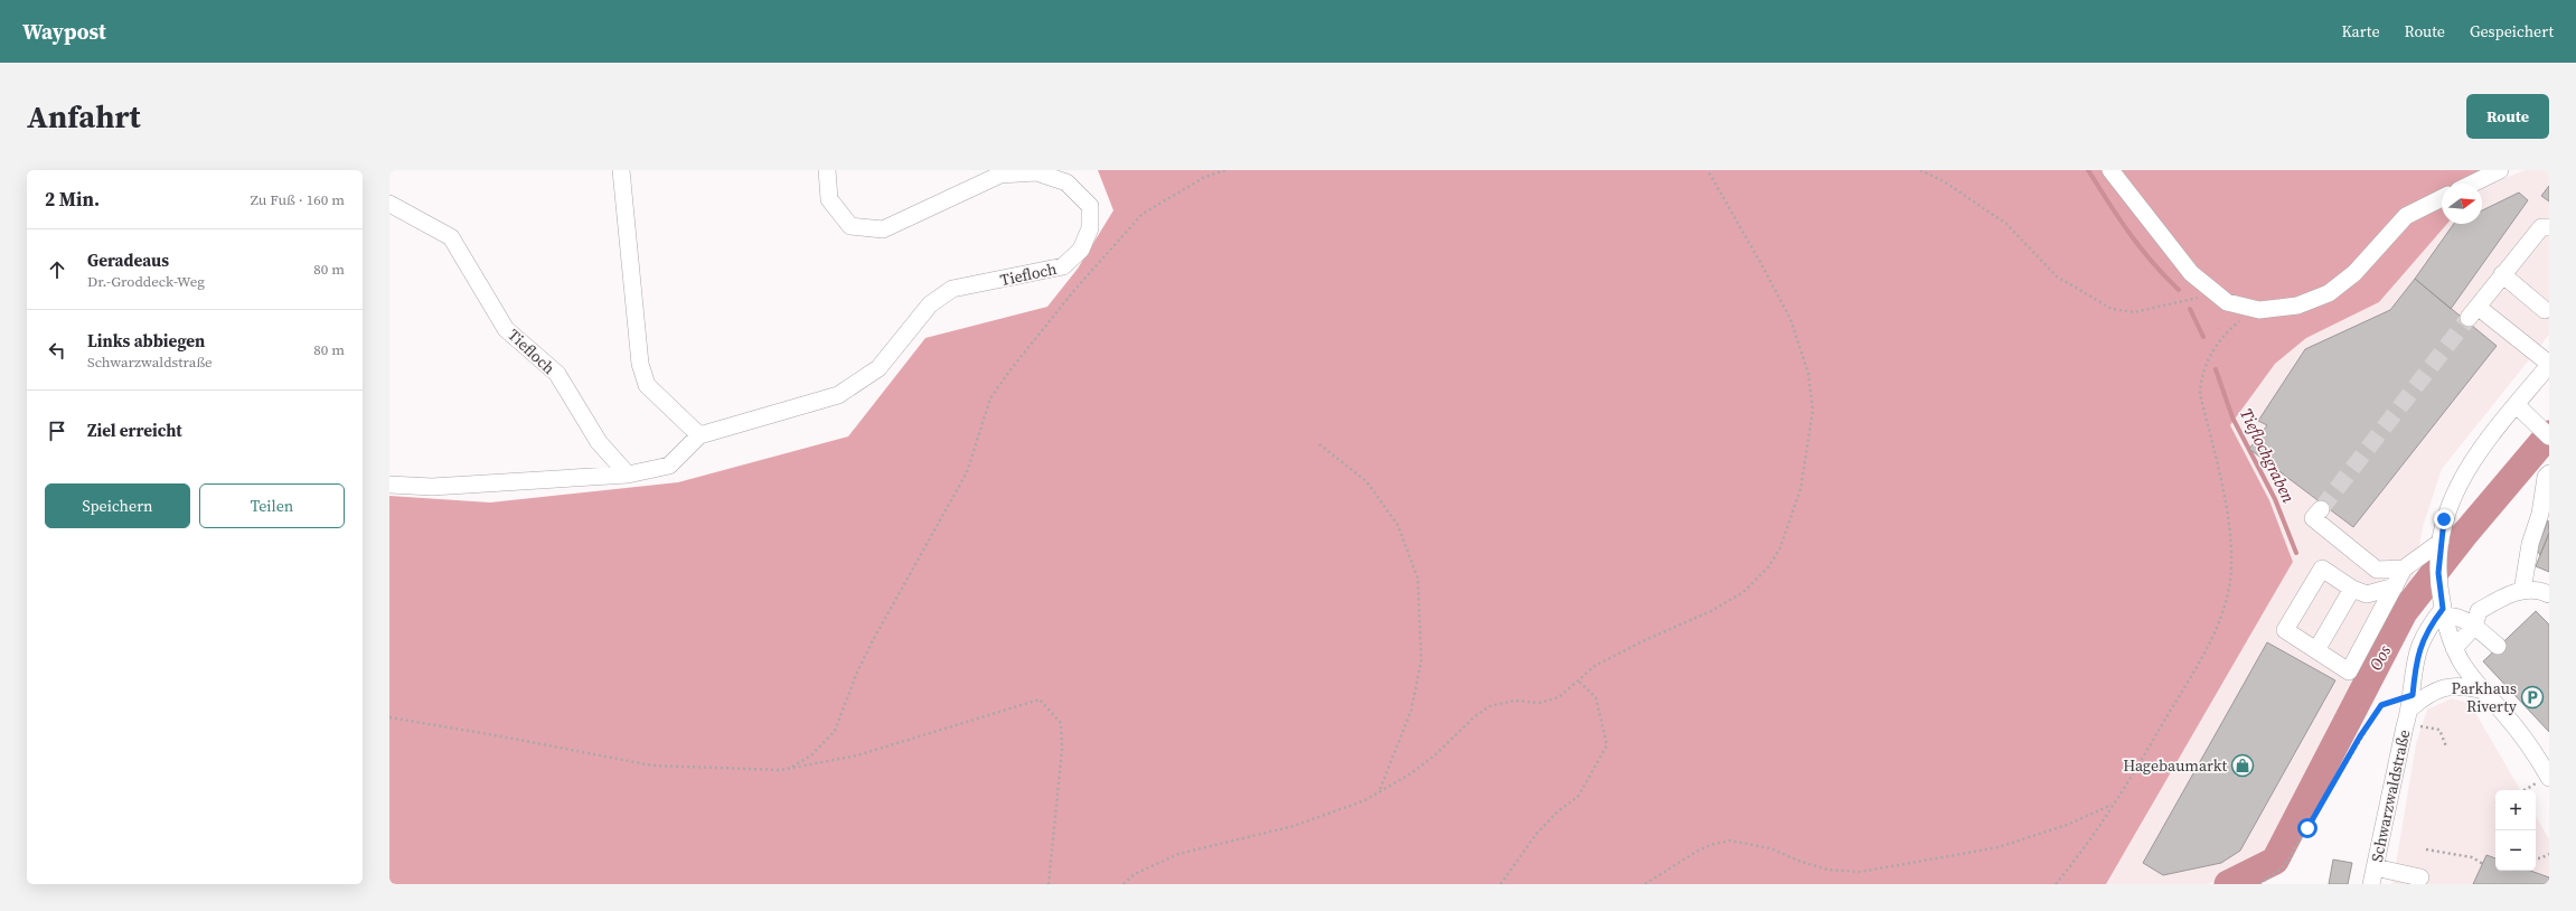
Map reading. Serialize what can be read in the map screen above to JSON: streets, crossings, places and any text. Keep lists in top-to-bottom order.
{
  "streets": {
    "street": ["Tiefloch", "Schwarzwaldstraße"]
  },
  "water": ["Tieflochgraben", "Oos"],
  "places": {
    "parking": ["Parkhaus Riverty"],
    "shop": ["Hagebaumarkt"]
  },
  "north": "right",
  "page": {
    "header": "Waypost",
    "nav": ["Karte", "Route", "Gespeichert"],
    "buttons": [
      "Route",
      ["Speichern", "Teilen"]
    ],
    "title": "Anfahrt",
    "heading": ["2 Min.", "Zu Fuß · 160 m"],
    "list": [
      ["Geradeaus", "Dr.-Groddeck-Weg", "80 m"],
      ["Links abbiegen", "Schwarzwaldstraße", "80 m"],
      "Ziel erreicht"
    ],
    "map_buttons": ["+", "−"]
  }
}
